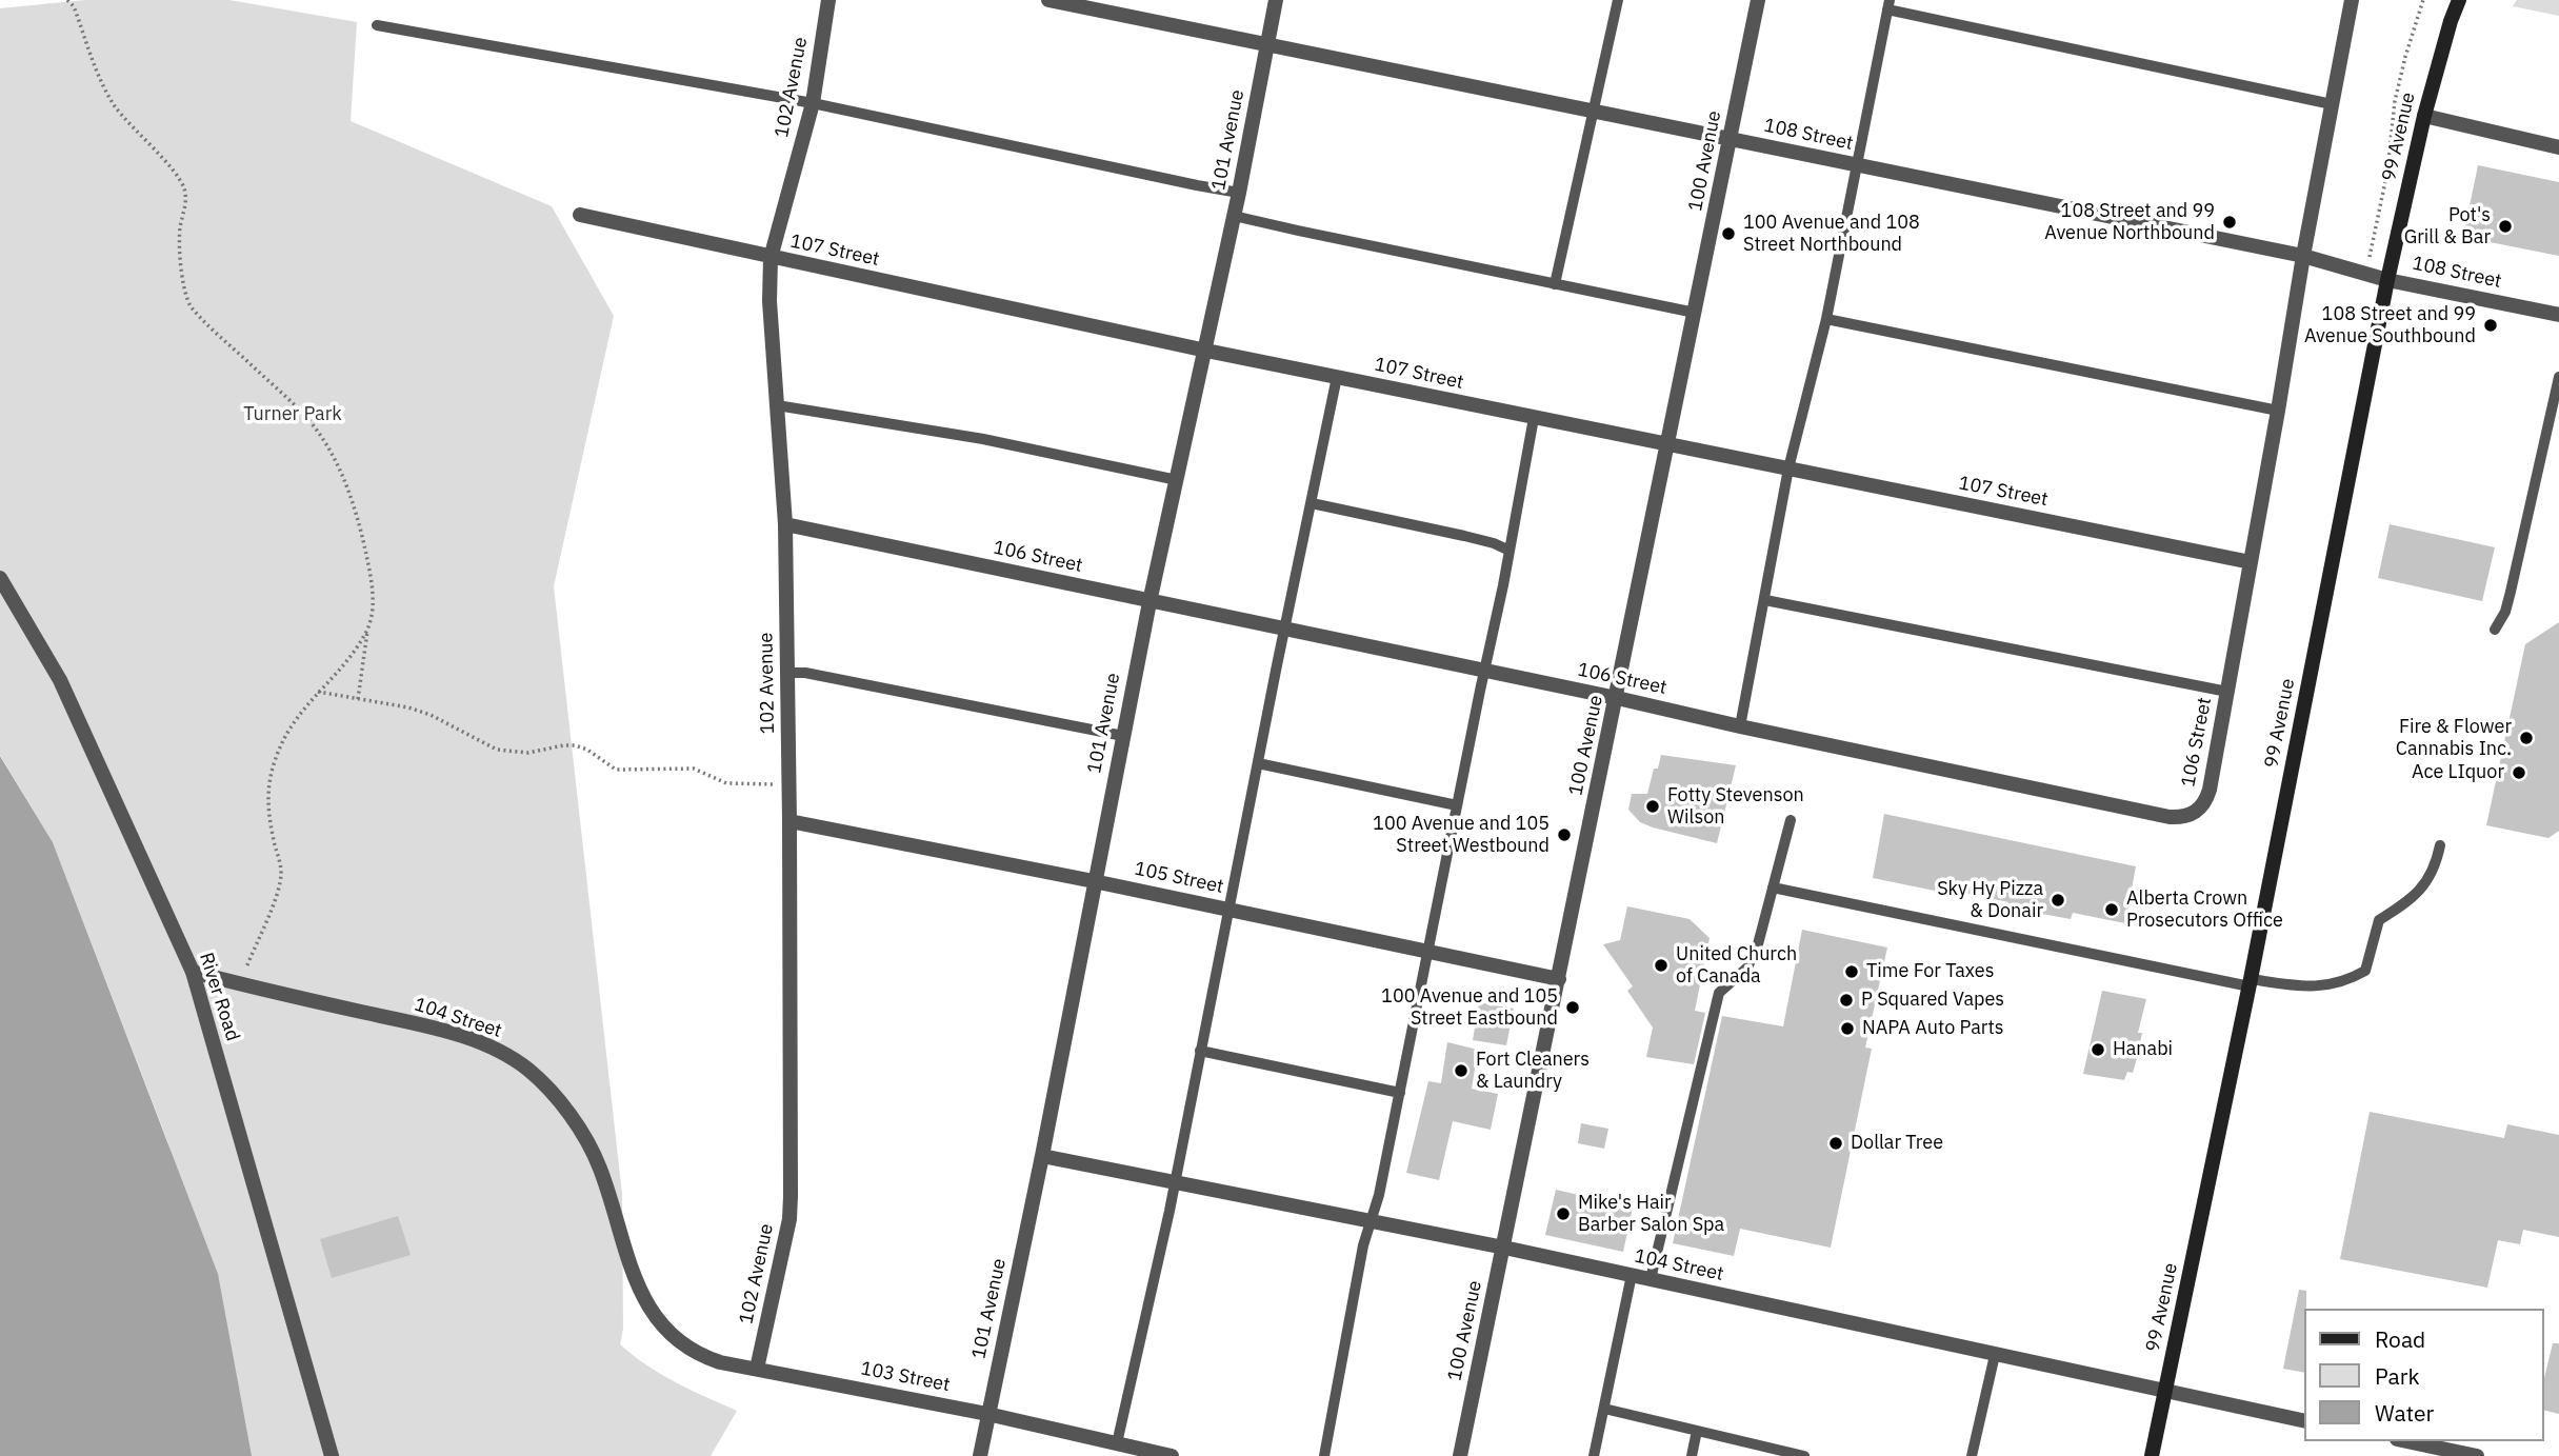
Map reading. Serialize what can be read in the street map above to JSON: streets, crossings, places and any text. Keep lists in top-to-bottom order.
{
  "streets": {
    "main road": ["99 Avenue"],
    "street": [
      "102 Avenue",
      "108 Street",
      "101 Avenue",
      "100 Avenue",
      "107 Street",
      "106 Street",
      "105 Street",
      "River Road",
      "104 Street",
      "103 Street"
    ]
  },
  "crossings": [
    ["102 Avenue", "107 Street"],
    ["102 Avenue", "106 Street"],
    ["102 Avenue", "105 Street"],
    ["102 Avenue", "103 Street"],
    ["108 Street", "99 Avenue"],
    ["108 Street", "101 Avenue"],
    ["108 Street", "100 Avenue"],
    ["108 Street", "106 Street"],
    ["99 Avenue", "104 Street"],
    ["101 Avenue", "107 Street"],
    ["101 Avenue", "106 Street"],
    ["101 Avenue", "105 Street"],
    ["101 Avenue", "104 Street"],
    ["101 Avenue", "103 Street"],
    ["100 Avenue", "107 Street"],
    ["100 Avenue", "106 Street"],
    ["100 Avenue", "105 Street"],
    ["100 Avenue", "104 Street"],
    ["107 Street", "106 Street"],
    ["River Road", "104 Street"],
    ["104 Street", "103 Street"]
  ],
  "parks": ["Turner Park"],
  "places": [
    "108 Street and 99 Avenue Northbound",
    "Pot's Grill & Bar",
    "100 Avenue and 108 Street Northbound",
    "108 Street and 99 Avenue Southbound",
    "Fire & Flower Cannabis Inc.",
    "Ace LIquor",
    "Fotty Stevenson Wilson",
    "100 Avenue and 105 Street Westbound",
    "Sky Hy Pizza & Donair",
    "Alberta Crown Prosecutors Office",
    "United Church of Canada",
    "Time For Taxes",
    "P Squared Vapes",
    "100 Avenue and 105 Street Eastbound",
    "NAPA Auto Parts",
    "Hanabi",
    "Fort Cleaners & Laundry",
    "Dollar Tree",
    "Mike's Hair Barber Salon Spa"
  ],
  "legend": ["Road", "Park", "Water"]
}
